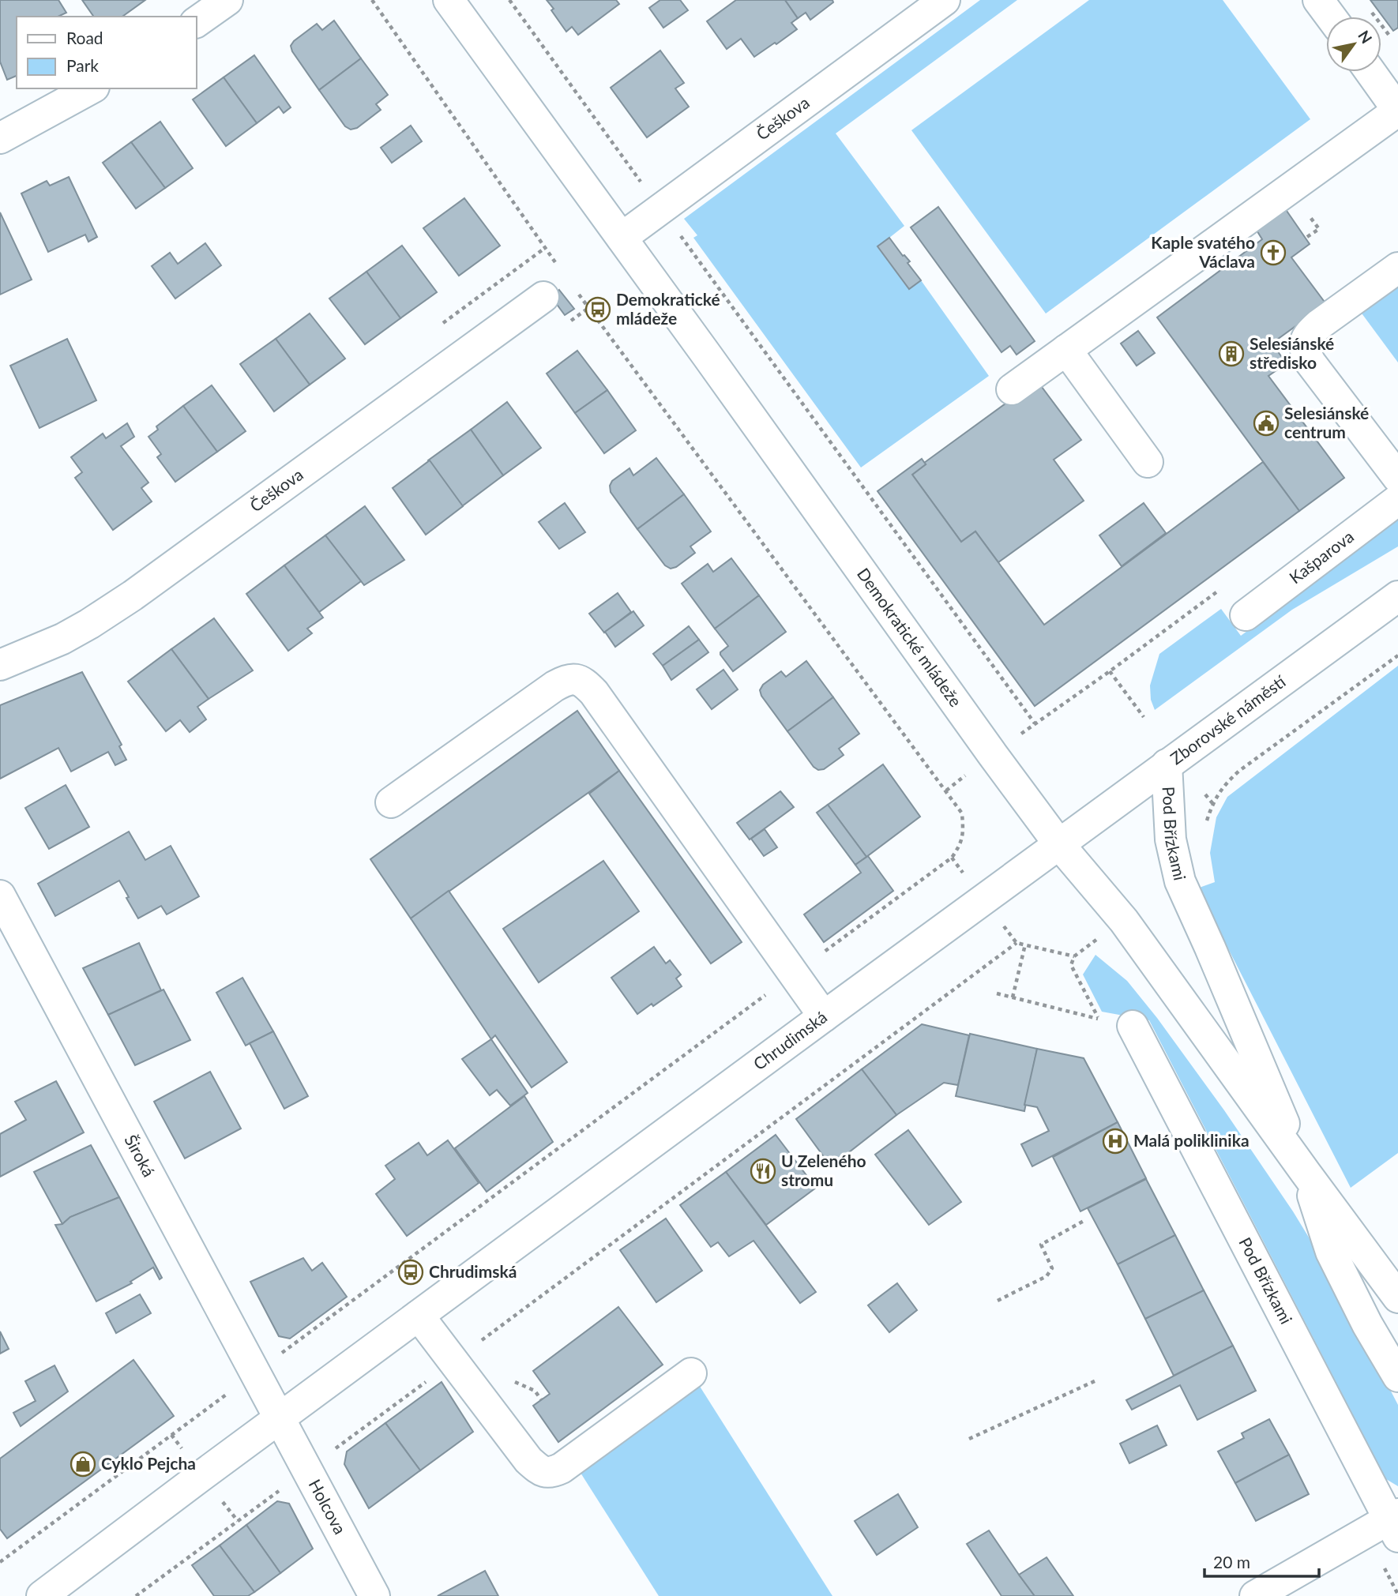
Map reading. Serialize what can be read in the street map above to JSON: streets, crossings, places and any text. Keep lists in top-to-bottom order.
{
  "streets": {
    "street": [
      "Češkova",
      "Kašparova",
      "Demokratické mládeže",
      "Zborovské náměstí",
      "Pod Břízkami",
      "Chrudimská",
      "Široká",
      "Holcova"
    ]
  },
  "crossings": [
    ["Češkova", "Demokratické mládeže"],
    ["Demokratické mládeže", "Zborovské náměstí"],
    ["Demokratické mládeže", "Pod Břízkami"],
    ["Demokratické mládeže", "Chrudimská"],
    ["Zborovské náměstí", "Pod Břízkami"],
    ["Zborovské náměstí", "Chrudimská"],
    ["Pod Břízkami", "Chrudimská"],
    ["Chrudimská", "Široká"],
    ["Chrudimská", "Holcova"],
    ["Široká", "Holcova"]
  ],
  "places": {
    "church": ["Kaple svatého Václava"],
    "bus stop": ["Demokratické mládeže", "Chrudimská"],
    "building": ["Selesiánské středisko"],
    "public building": ["Selesiánské centrum"],
    "hospital": ["Malá poliklinika"],
    "restaurant": ["U Zeleného stromu"],
    "shop": ["Cyklo Pejcha"]
  },
  "legend": ["Road", "Park"],
  "scale_bar": "20 m",
  "north": "top right"
}
